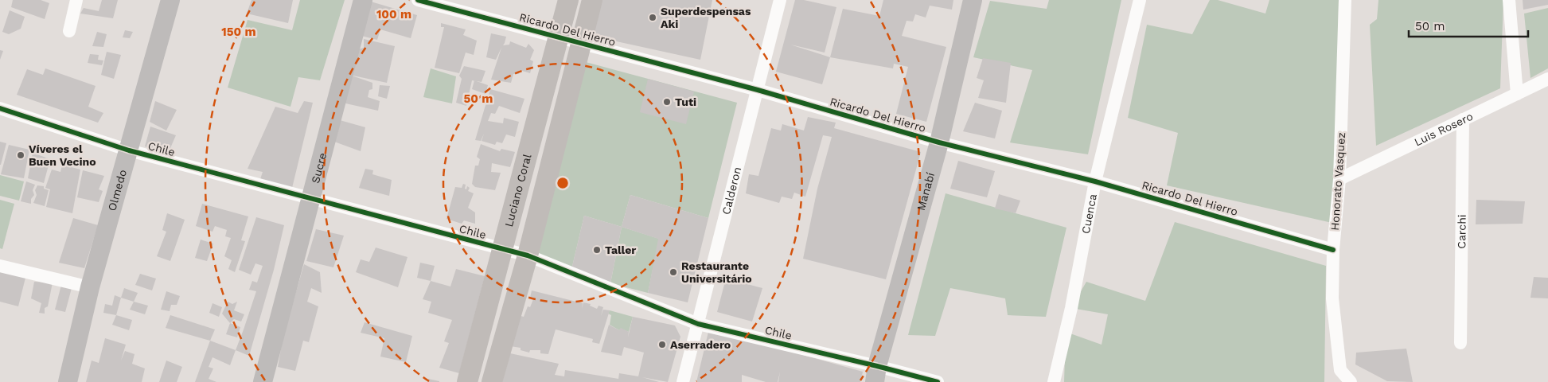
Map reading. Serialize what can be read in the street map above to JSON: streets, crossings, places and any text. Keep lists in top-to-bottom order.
{
  "streets": {
    "main road": ["Luciano Coral"],
    "street": [
      "Ricardo Del Hierro",
      "Luis Rosero",
      "Chile",
      "Sucre",
      "Honorato Vasquez",
      "Olmedo",
      "Calderon",
      "Manabí",
      "Cuenca",
      "Carchi"
    ]
  },
  "crossings": [
    ["Ricardo Del Hierro", "Honorato Vasquez"],
    ["Ricardo Del Hierro", "Luciano Coral"],
    ["Ricardo Del Hierro", "Calderon"],
    ["Ricardo Del Hierro", "Manabí"],
    ["Ricardo Del Hierro", "Cuenca"],
    ["Luis Rosero", "Honorato Vasquez"],
    ["Luis Rosero", "Carchi"],
    ["Chile", "Sucre"],
    ["Chile", "Olmedo"],
    ["Chile", "Luciano Coral"],
    ["Chile", "Calderon"],
    ["Chile", "Manabí"]
  ],
  "places": [
    "Superdespensas Aki",
    "Tuti",
    "Víveres el Buen Vecino",
    "Taller",
    "Restaurante Universitário",
    "Aserradero"
  ],
  "scale_bar": "50 m",
  "rings": ["100 m", "150 m", "50 m"]
}
